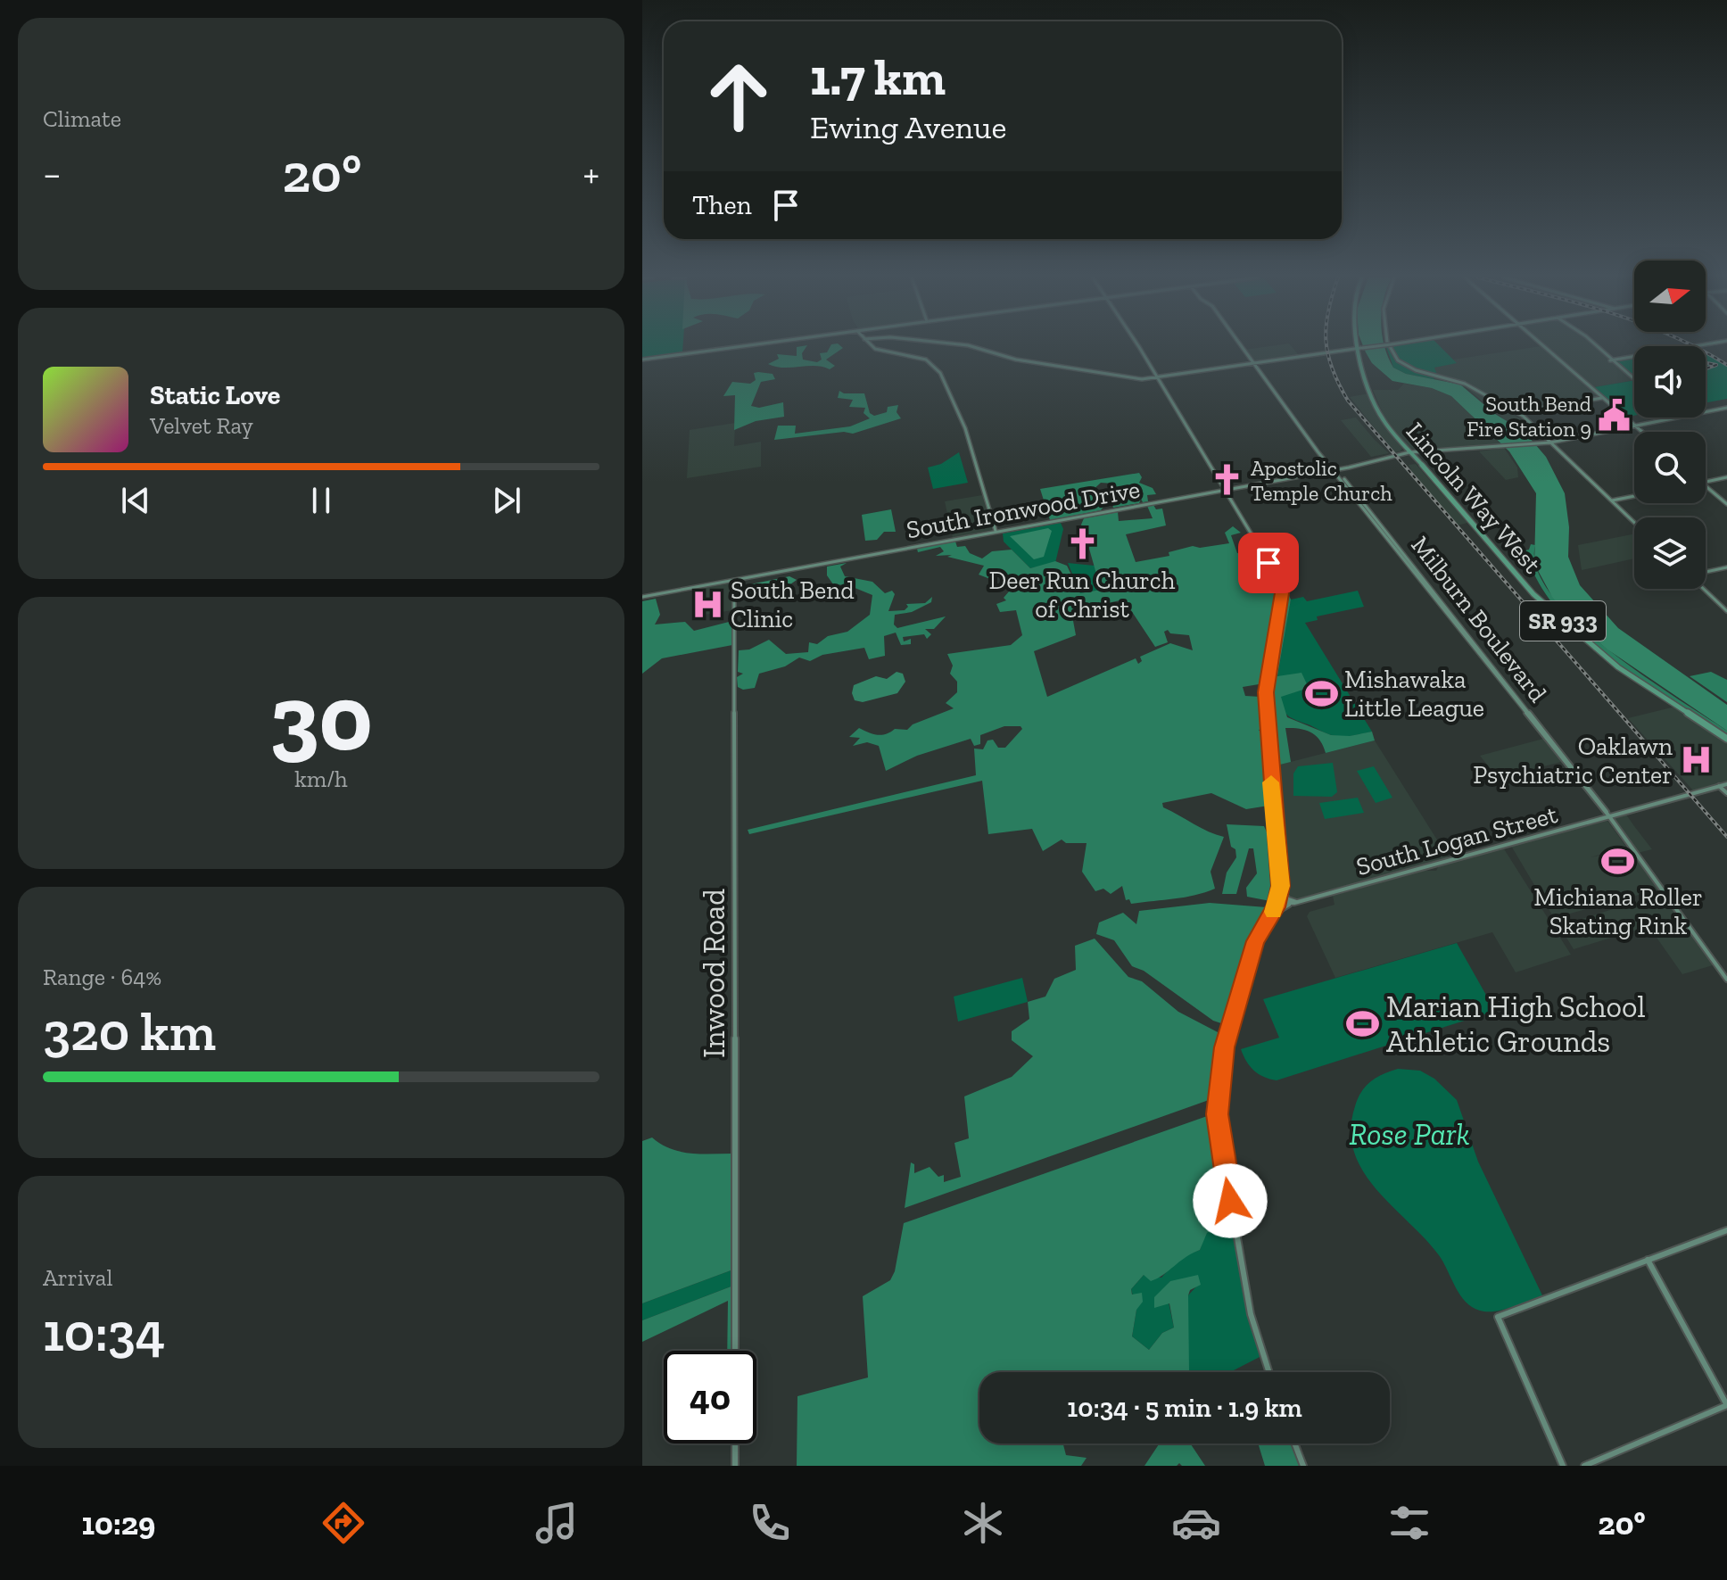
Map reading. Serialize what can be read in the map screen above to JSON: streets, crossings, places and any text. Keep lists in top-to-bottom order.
{
  "streets": {
    "main road": ["Lincoln Way West", "SR 933"],
    "street": [
      "South Ironwood Drive",
      "Milburn Boulevard",
      "South Logan Street",
      "Inwood Road"
    ]
  },
  "crossings": [
    ["Lincoln Way West", "South Ironwood Drive"],
    ["South Ironwood Drive", "Milburn Boulevard"],
    ["South Ironwood Drive", "Inwood Road"],
    ["Milburn Boulevard", "South Logan Street"]
  ],
  "parks": ["Rose Park"],
  "places": {
    "public building": ["South Bend Fire Station 9"],
    "church": ["Apostolic Temple Church", "Deer Run Church of Christ"],
    "hospital": ["South Bend Clinic", "Oaklawn Psychiatric Center"],
    "sports": ["Mishawaka Little League", "Michiana Roller Skating Rink", "Marian High School Athletic Grounds"]
  },
  "north": "right",
  "page": {
    "tile": [
      "Climate",
      ["30", "km/h"],
      ["Range · 64%", "320 km"],
      ["Arrival", "10:34"]
    ],
    "turn": ["1.7 km", "Ewing Avenue"],
    "heat": ["−", "20°", "+"],
    "then": "Then",
    "song": ["Static Love", "Velvet Ray"],
    "limit": "40",
    "trip": "10:34 · 5 min · 1.9 km",
    "tabs": ["10:29", "20°"]
  }
}
